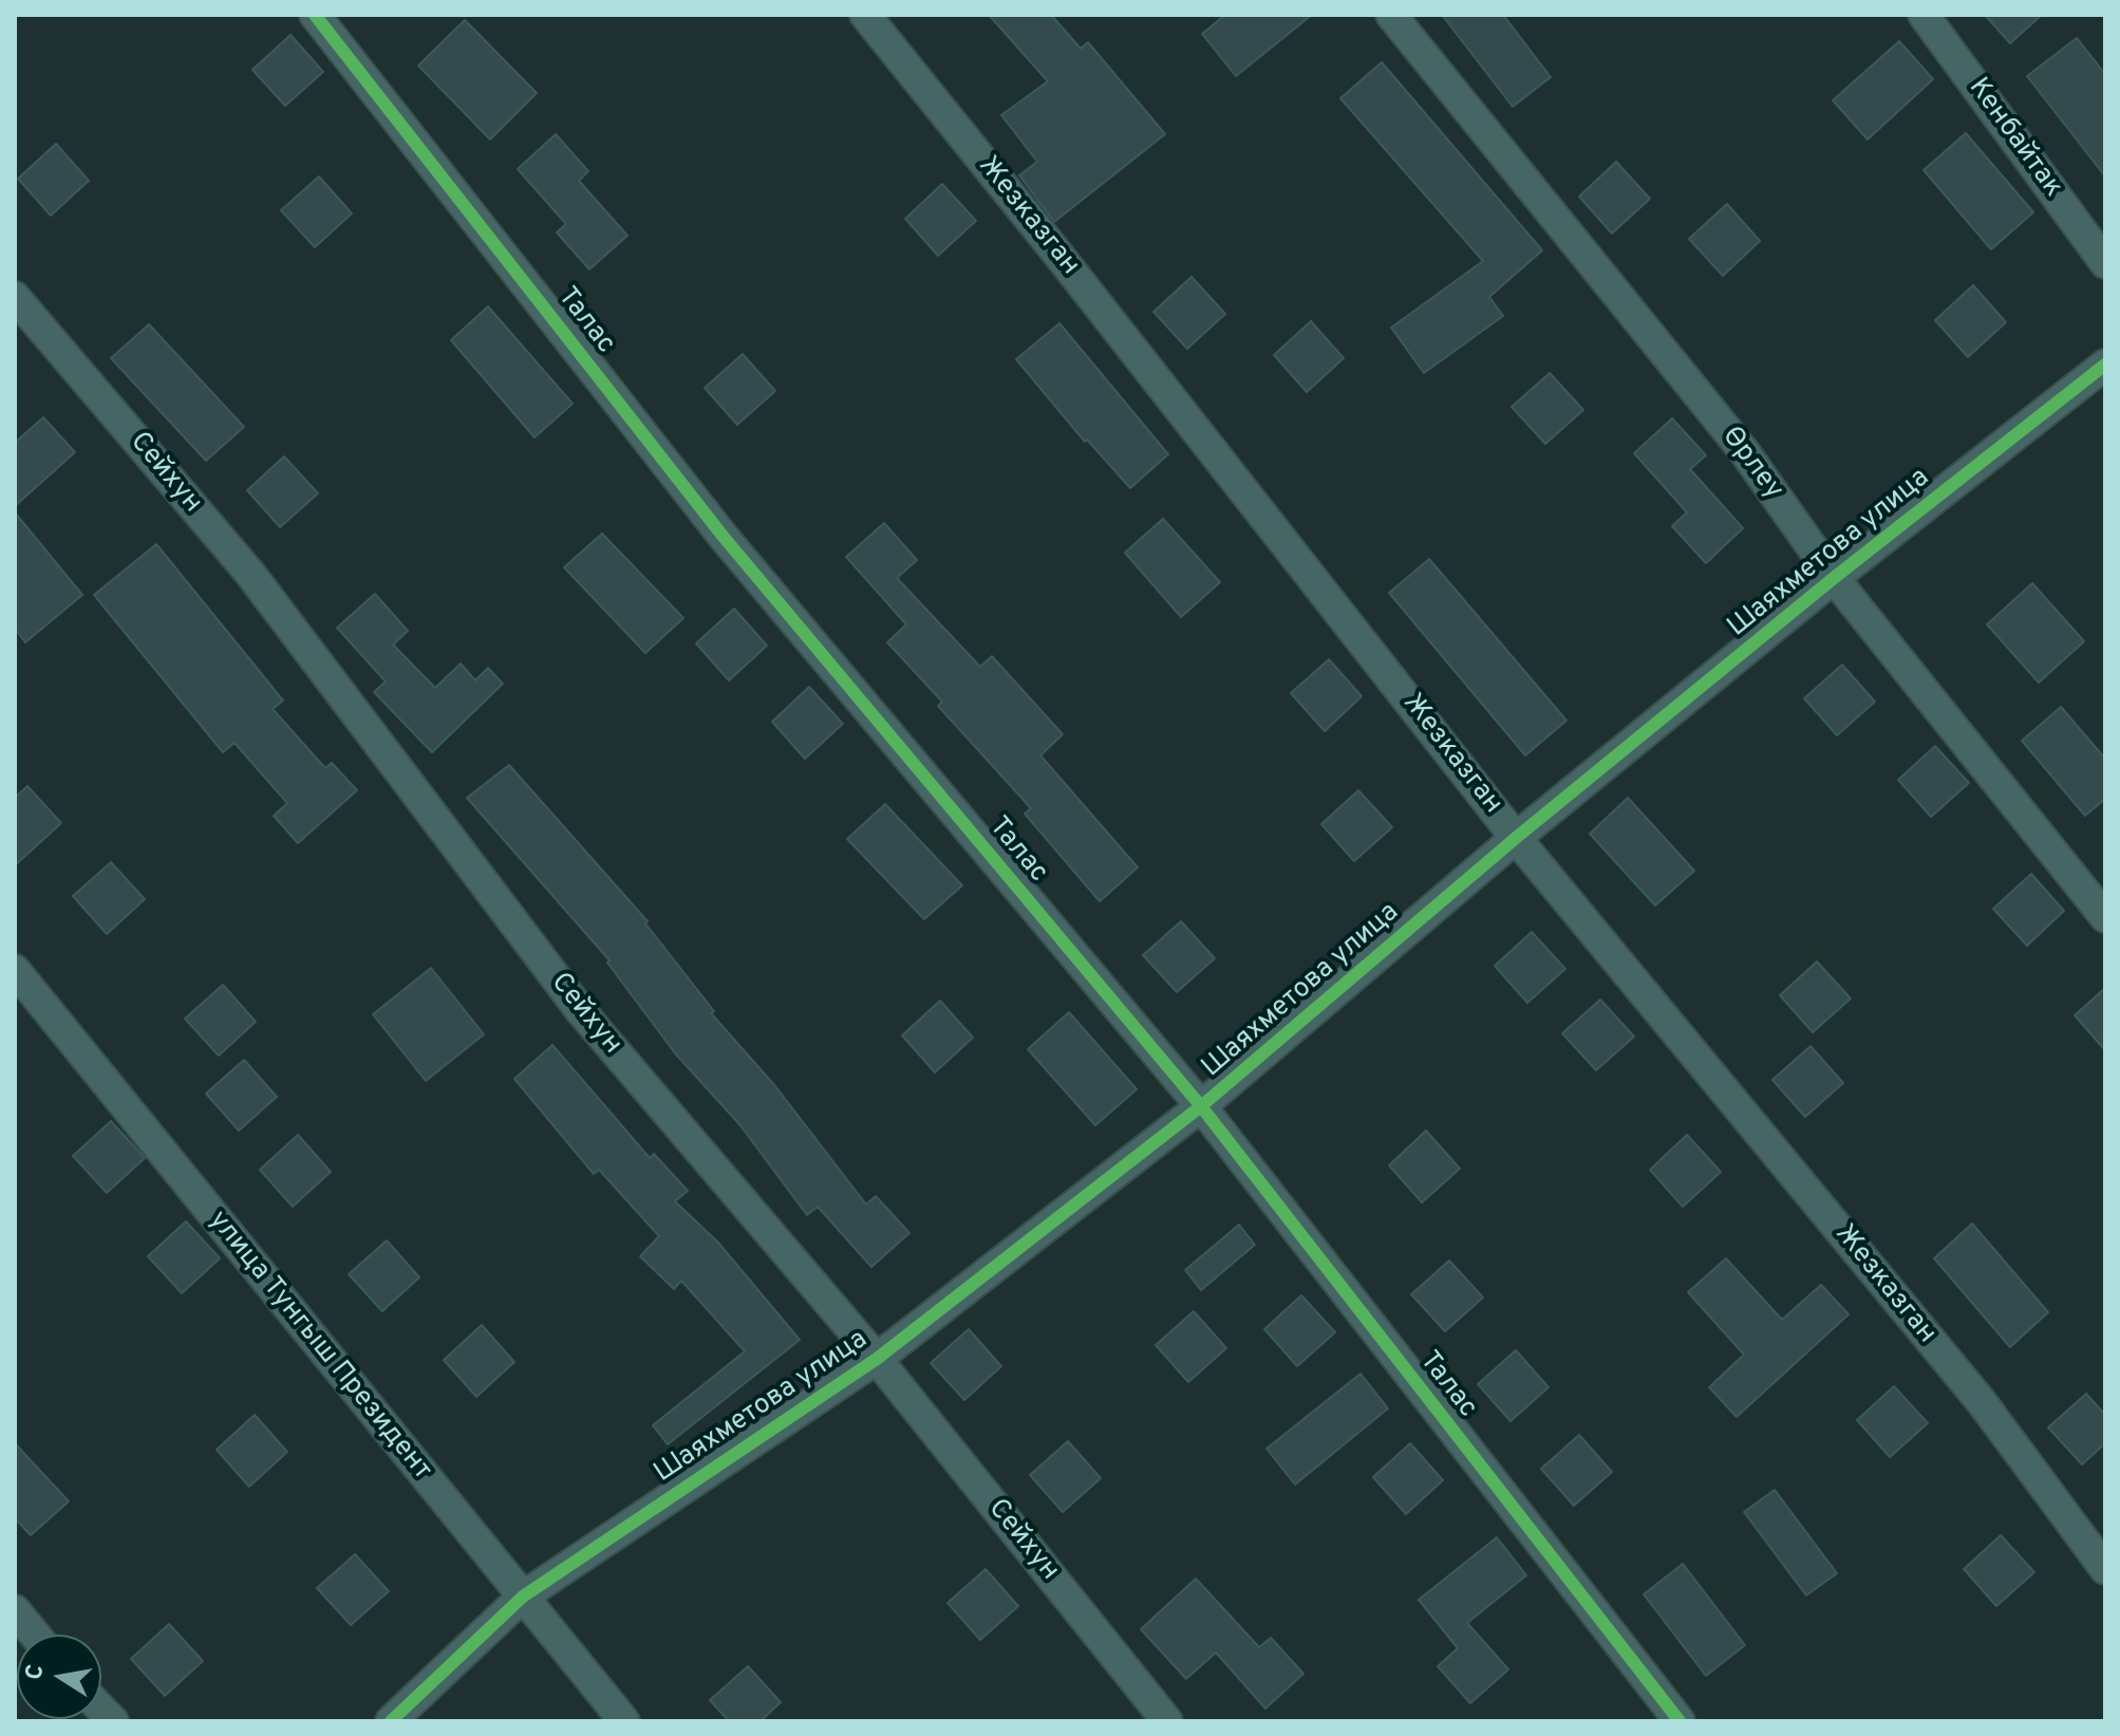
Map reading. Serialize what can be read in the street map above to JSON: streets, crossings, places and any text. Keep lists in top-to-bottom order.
{
  "streets": {
    "street": [
      "Кенбайтак",
      "Жезказган",
      "Талас",
      "Өрлеу",
      "Сейхун",
      "Шаяхметова улица",
      "улица Тунгыш Президент"
    ]
  },
  "crossings": [
    ["Жезказган", "Шаяхметова улица"],
    ["Талас", "Шаяхметова улица"],
    ["Өрлеу", "Шаяхметова улица"],
    ["Сейхун", "Шаяхметова улица"],
    ["Шаяхметова улица", "улица Тунгыш Президент"]
  ],
  "north": "left"
}
